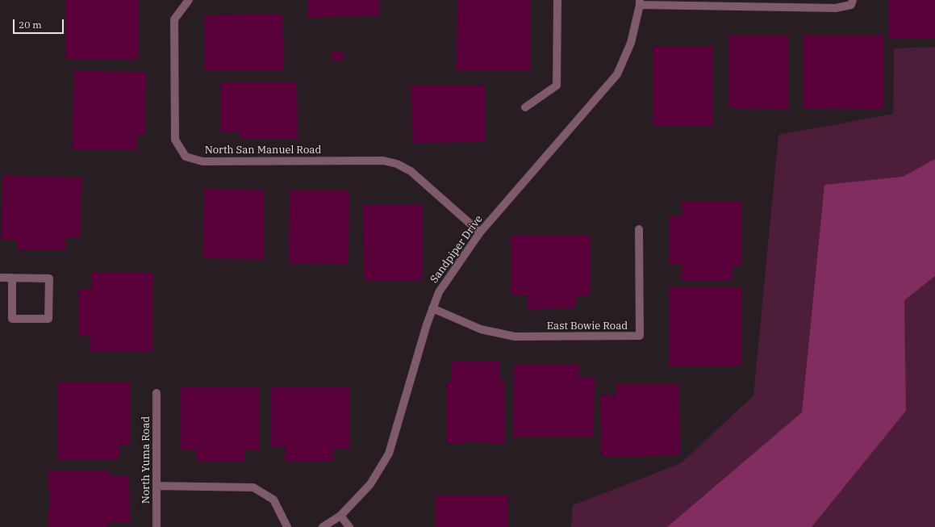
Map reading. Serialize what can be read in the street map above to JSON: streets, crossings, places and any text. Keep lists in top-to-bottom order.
{
  "streets": {
    "street": [
      "North San Manuel Road",
      "Sandpiper Drive",
      "East Bowie Road",
      "North Yuma Road"
    ]
  },
  "crossings": [
    ["North San Manuel Road", "Sandpiper Drive"],
    ["Sandpiper Drive", "East Bowie Road"]
  ],
  "scale_bar": "20 m"
}
